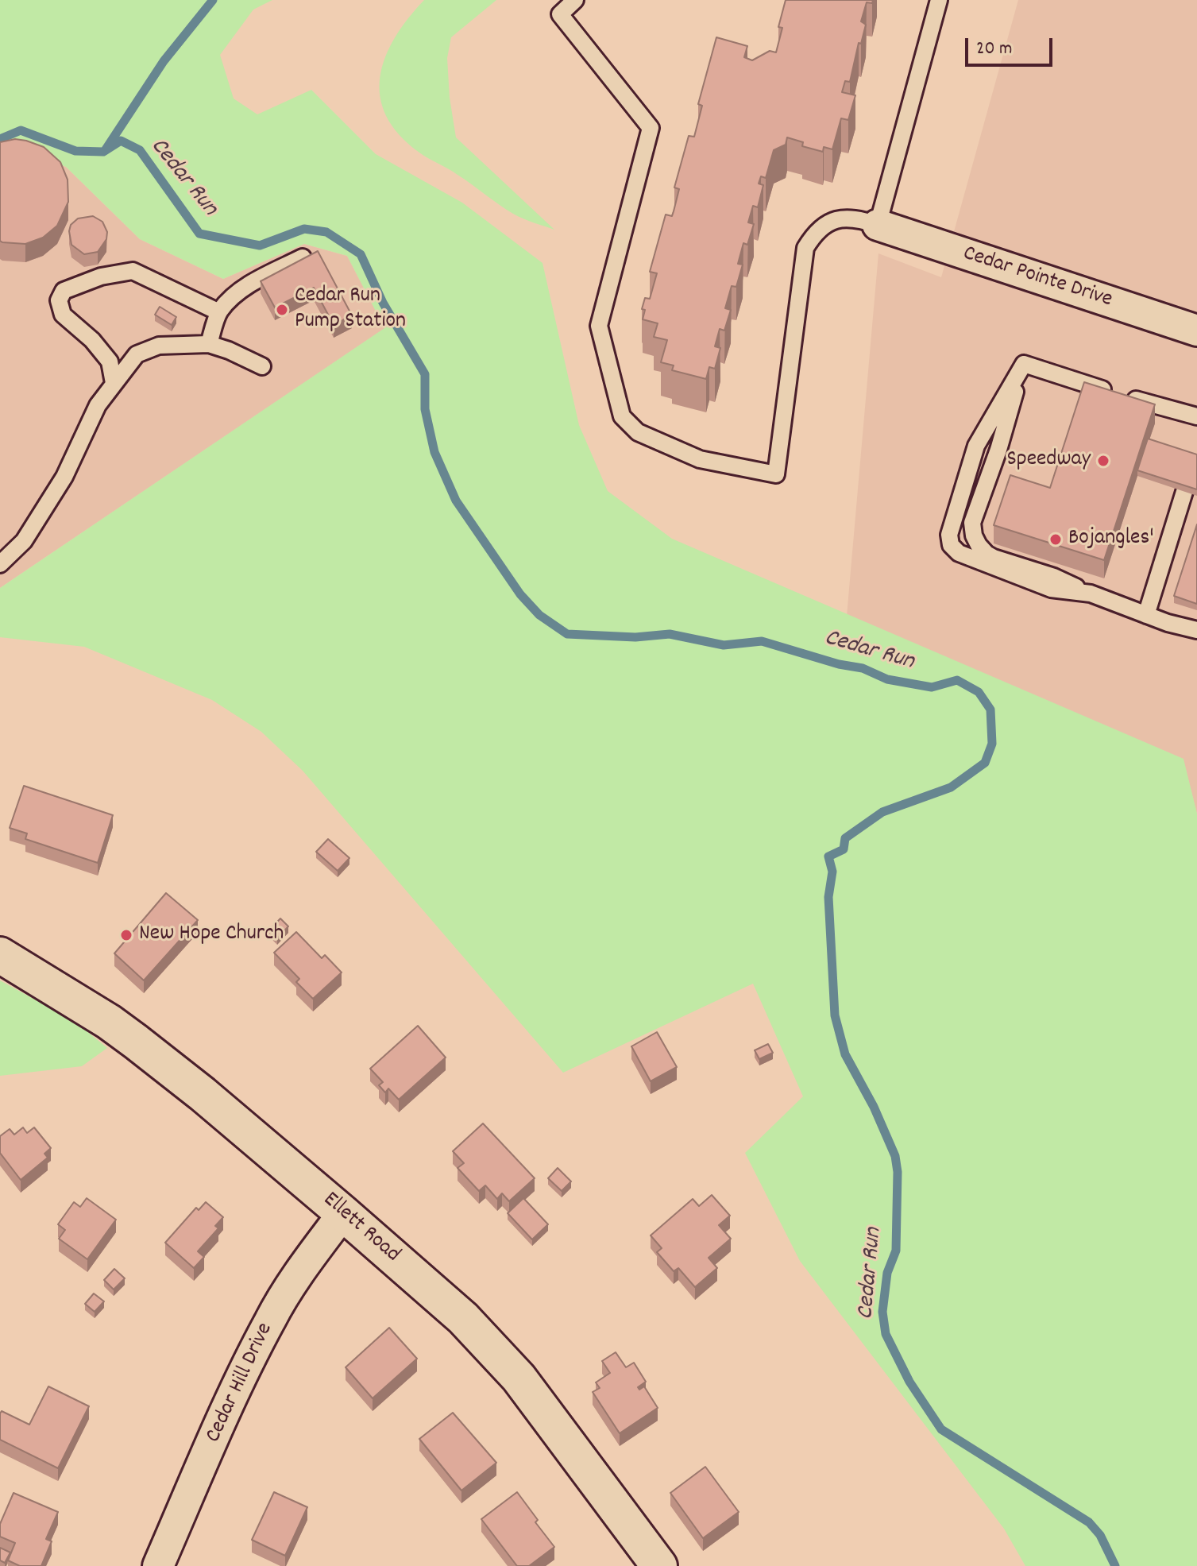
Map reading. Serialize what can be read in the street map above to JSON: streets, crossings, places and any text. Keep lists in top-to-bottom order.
{
  "streets": {
    "street": ["Cedar Pointe Drive", "Ellett Road", "Cedar Hill Drive"]
  },
  "crossings": [
    ["Ellett Road", "Cedar Hill Drive"]
  ],
  "water": ["Cedar Run"],
  "places": [
    "Cedar Run Pump Station",
    "Speedway",
    "Bojangles'",
    "New Hope Church"
  ],
  "scale_bar": "20 m"
}
